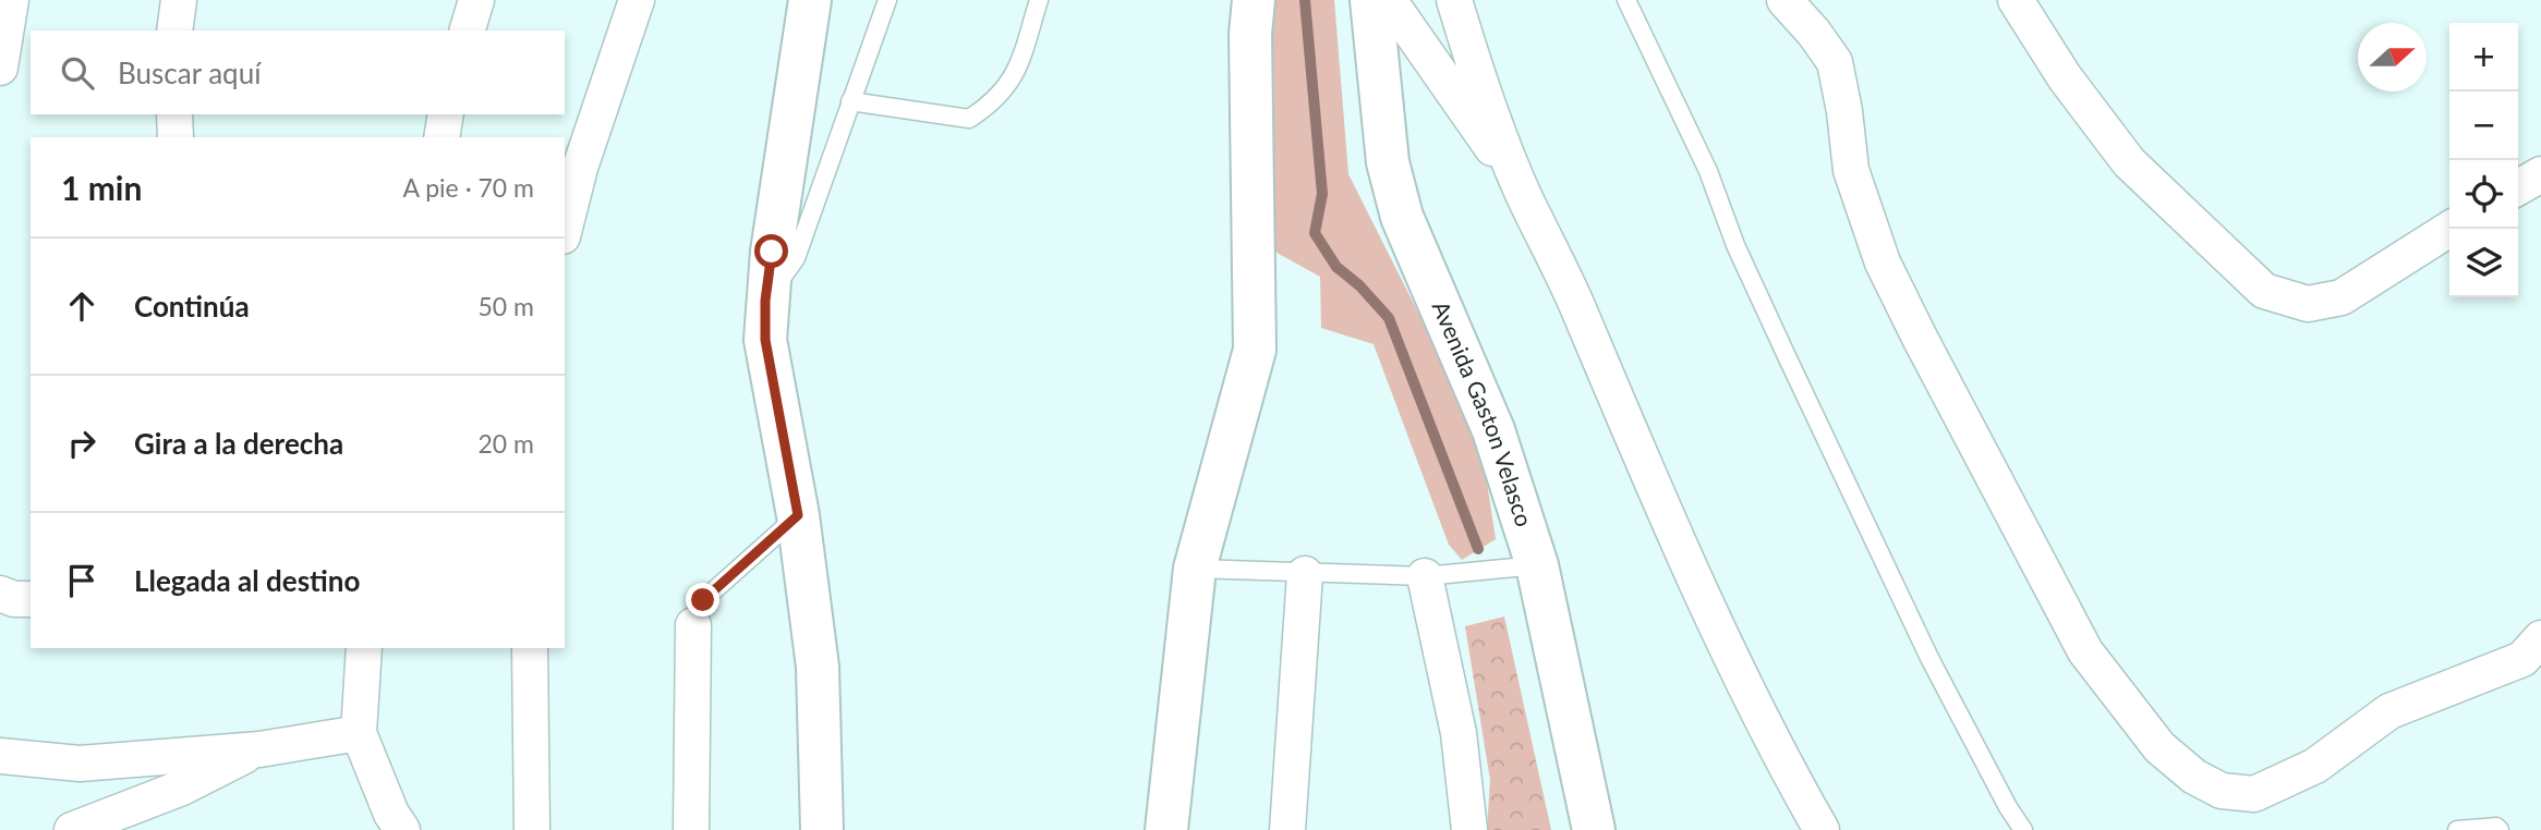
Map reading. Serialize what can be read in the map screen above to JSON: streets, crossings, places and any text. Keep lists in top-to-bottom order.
{
  "streets": {
    "street": ["Avenida Gaston Velasco"]
  },
  "north": "right",
  "page": {
    "map_buttons": ["+", "−"],
    "search": "Buscar aquí",
    "heading": ["1 min", "A pie · 70 m"],
    "list": [
      ["Continúa", "50 m"],
      ["Gira a la derecha", "20 m"],
      "Llegada al destino"
    ]
  }
}
